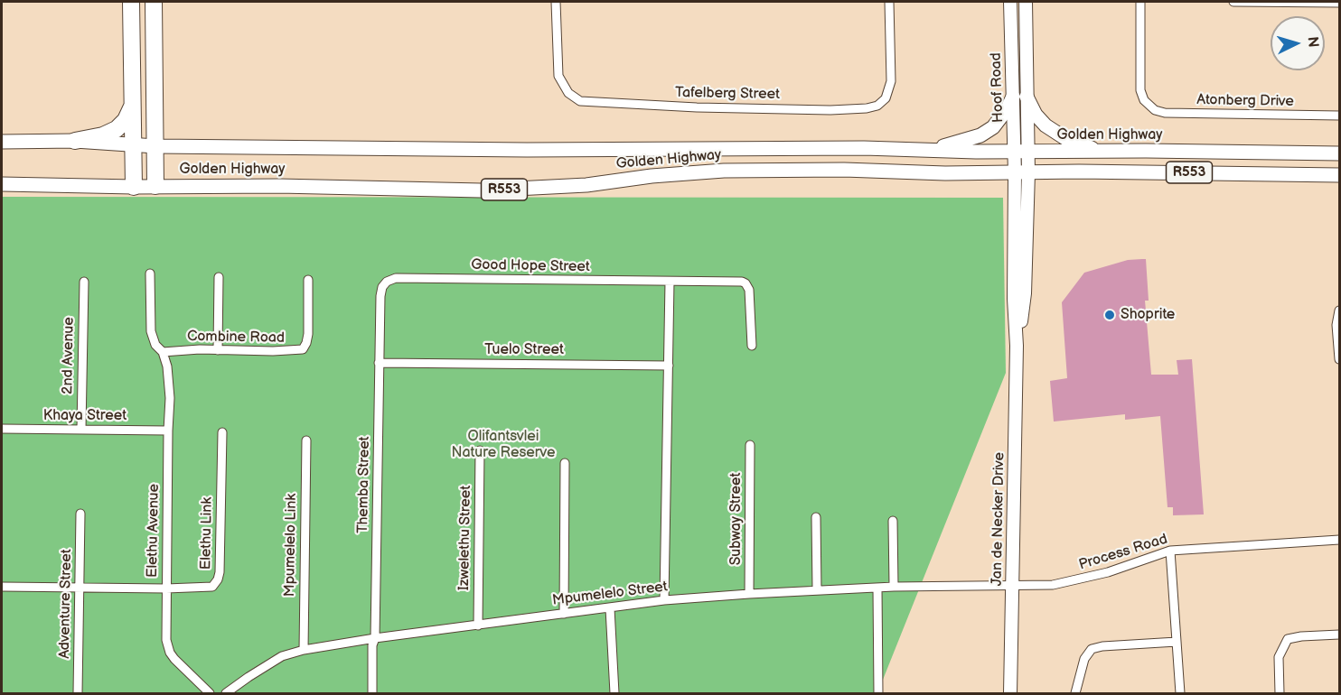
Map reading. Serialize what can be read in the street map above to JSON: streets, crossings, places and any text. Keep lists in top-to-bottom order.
{
  "streets": {
    "main road": [
      "Hoof Road",
      "Golden Highway",
      "R553",
      "Jan de Necker Drive"
    ],
    "street": [
      "Tafelberg Street",
      "Atonberg Drive",
      "Good Hope Street",
      "Combine Road",
      "Tuelo Street",
      "2nd Avenue",
      "Khaya Street",
      "Themba Street",
      "Subway Street",
      "Elethu Avenue",
      "Elethu Link",
      "Izwelethu Street",
      "Mpumelelo Link",
      "Process Road",
      "Mpumelelo Street",
      "Adventure Street"
    ]
  },
  "crossings": [
    ["Hoof Road", "Golden Highway"],
    ["Hoof Road", "Jan de Necker Drive"],
    ["Golden Highway", "Jan de Necker Drive"],
    ["Good Hope Street", "Themba Street"],
    ["Combine Road", "Elethu Avenue"],
    ["Tuelo Street", "Themba Street"],
    ["2nd Avenue", "Khaya Street"],
    ["Khaya Street", "Elethu Avenue"],
    ["Themba Street", "Mpumelelo Street"],
    ["Subway Street", "Mpumelelo Street"],
    ["Jan de Necker Drive", "Process Road"],
    ["Jan de Necker Drive", "Mpumelelo Street"],
    ["Elethu Avenue", "Elethu Link"],
    ["Elethu Link", "Adventure Street"],
    ["Izwelethu Street", "Mpumelelo Street"],
    ["Mpumelelo Link", "Mpumelelo Street"],
    ["Process Road", "Mpumelelo Street"]
  ],
  "parks": ["Olifantsvlei Nature Reserve"],
  "places": ["Shoprite"],
  "north": "right"
}
